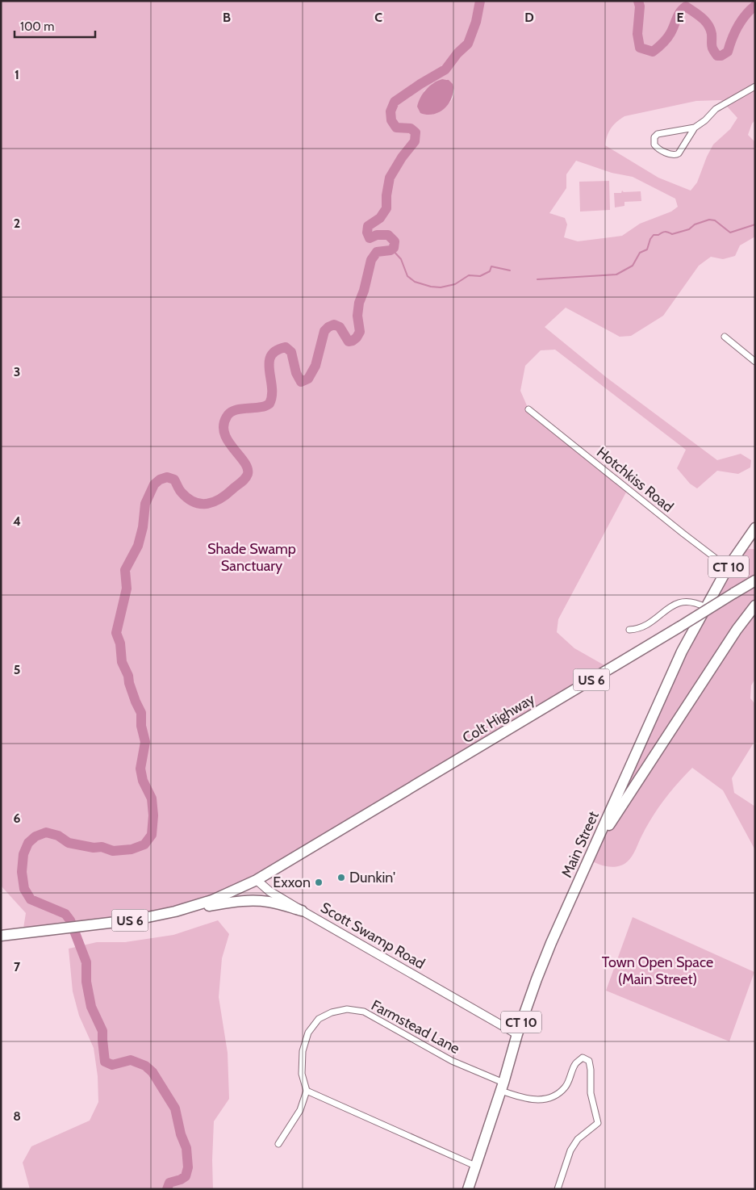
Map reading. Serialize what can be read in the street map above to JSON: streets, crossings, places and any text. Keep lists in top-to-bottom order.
{
  "streets": {
    "highway": [
      "CT 10",
      "US 6",
      "Colt Highway",
      "Main Street"
    ],
    "main road": ["Scott Swamp Road"],
    "street": ["Hotchkiss Road", "Farmstead Lane"]
  },
  "crossings": [
    ["Hotchkiss Road", "Main Street"],
    ["US 6", "Colt Highway"],
    ["US 6", "Scott Swamp Road"],
    ["Colt Highway", "Scott Swamp Road"],
    ["Main Street", "Scott Swamp Road"],
    ["Main Street", "Farmstead Lane"]
  ],
  "parks": ["Shade Swamp Sanctuary", "Town Open Space (Main Street)"],
  "places": ["Dunkin'", "Exxon"],
  "scale_bar": "100 m",
  "grid": {
    "columns": [
      "B",
      "C",
      "D",
      "E"
    ],
    "rows": [
      "1",
      "2",
      "3",
      "4",
      "5",
      "6",
      "7",
      "8"
    ]
  }
}
